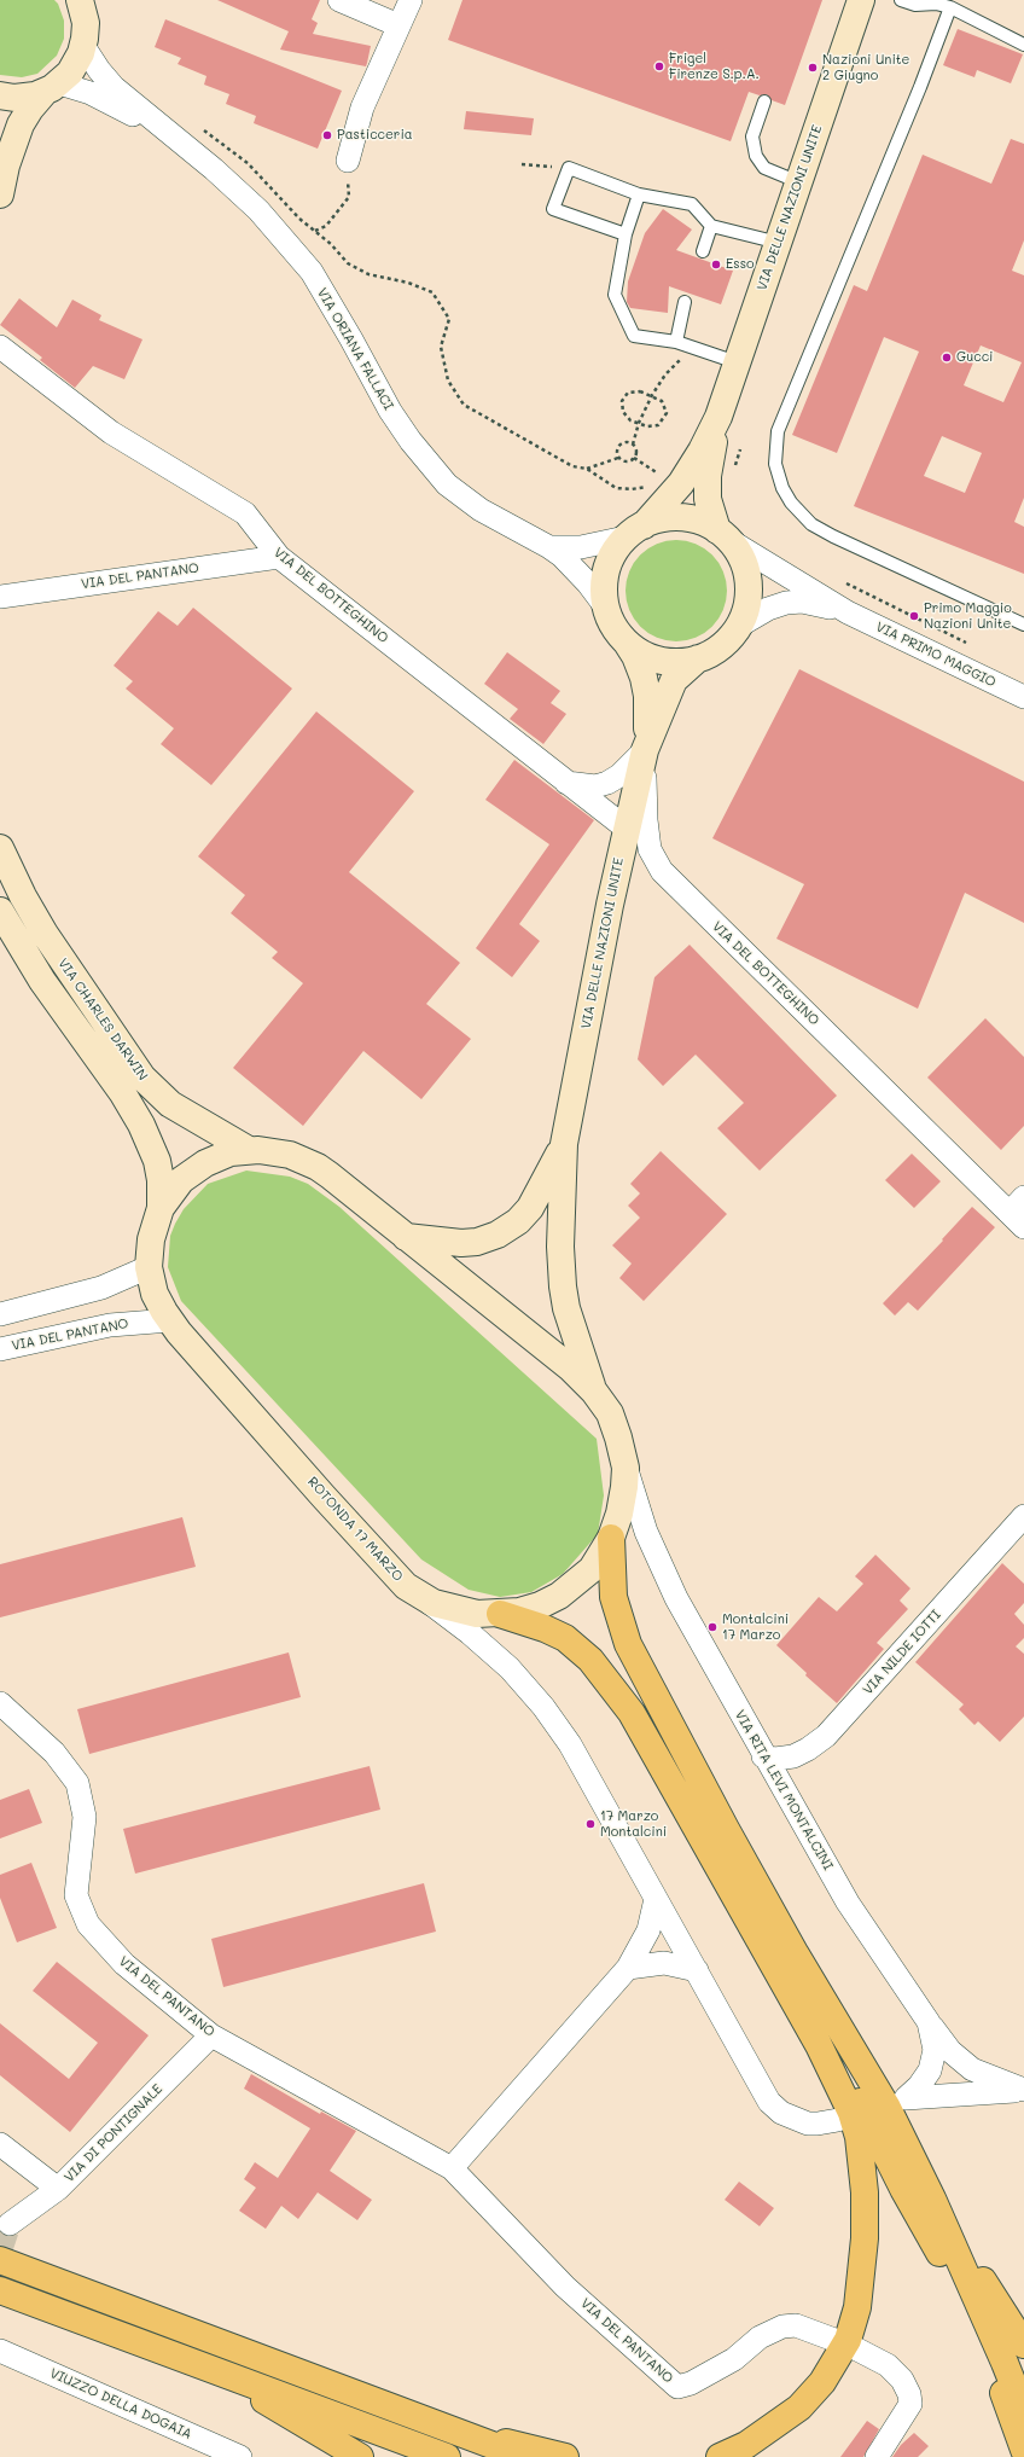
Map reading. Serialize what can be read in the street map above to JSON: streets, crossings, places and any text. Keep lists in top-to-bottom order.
{
  "streets": {
    "main road": ["VIA DELLE NAZIONI UNITE", "VIA CHARLES DARWIN", "ROTONDA 17 MARZO"],
    "street": [
      "VIA ORIANA FALLACI",
      "VIA DEL PANTANO",
      "VIA DEL BOTTEGHINO",
      "VIA PRIMO MAGGIO",
      "VIA NILDE IOTTI",
      "VIA RITA LEVI MONTALCINI",
      "VIA DI PONTIGNALE",
      "VIUZZO DELLA DOGAIA"
    ]
  },
  "crossings": [
    ["VIA DELLE NAZIONI UNITE", "VIA ORIANA FALLACI"],
    ["VIA DELLE NAZIONI UNITE", "VIA DEL BOTTEGHINO"],
    ["VIA DELLE NAZIONI UNITE", "VIA PRIMO MAGGIO"],
    ["VIA DELLE NAZIONI UNITE", "ROTONDA 17 MARZO"],
    ["VIA ORIANA FALLACI", "VIA PRIMO MAGGIO"],
    ["VIA DEL PANTANO", "VIA DEL BOTTEGHINO"],
    ["VIA DEL PANTANO", "ROTONDA 17 MARZO"],
    ["VIA DEL PANTANO", "VIA DI PONTIGNALE"],
    ["VIA CHARLES DARWIN", "ROTONDA 17 MARZO"],
    ["ROTONDA 17 MARZO", "VIA RITA LEVI MONTALCINI"],
    ["VIA NILDE IOTTI", "VIA RITA LEVI MONTALCINI"]
  ],
  "places": [
    "Frigel Firenze S.p.A.",
    "Nazioni Unite 2 Giugno",
    "Pasticceria",
    "Esso",
    "Gucci",
    "Primo Maggio Nazioni Unite",
    "Montalcini 17 Marzo",
    "17 Marzo Montalcini"
  ]
}
